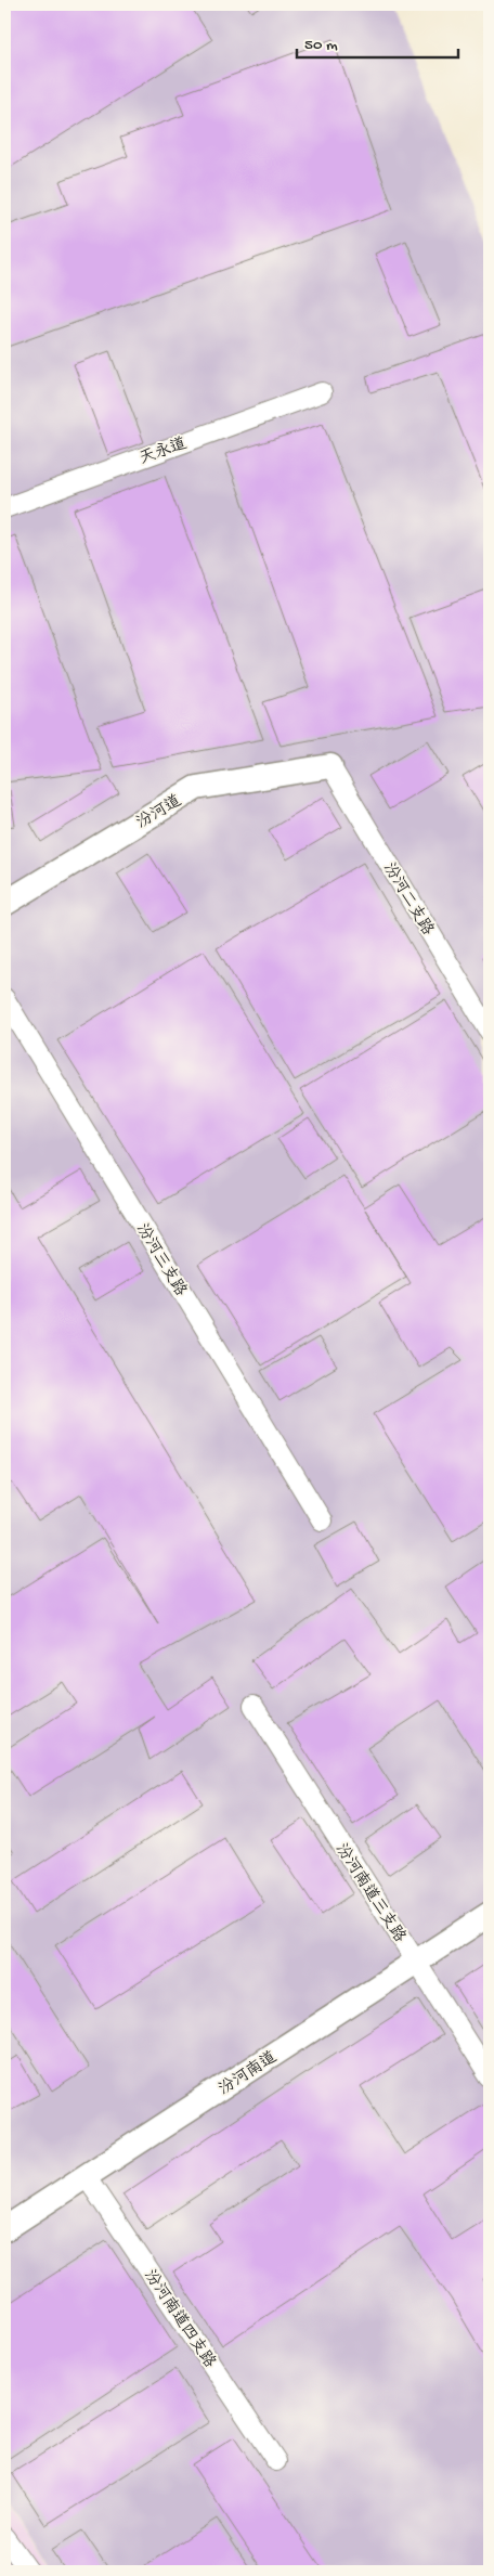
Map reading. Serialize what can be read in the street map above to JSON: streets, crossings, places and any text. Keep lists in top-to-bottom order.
{
  "streets": {
    "street": [
      "天永道",
      "汾河道",
      "汾河二支路",
      "汾河三支路",
      "汾河南道三支路",
      "汾河南道",
      "汾河南道四支路"
    ]
  },
  "crossings": [
    ["汾河道", "汾河二支路"],
    ["汾河南道三支路", "汾河南道"],
    ["汾河南道", "汾河南道四支路"]
  ],
  "scale_bar": "50 m"
}
